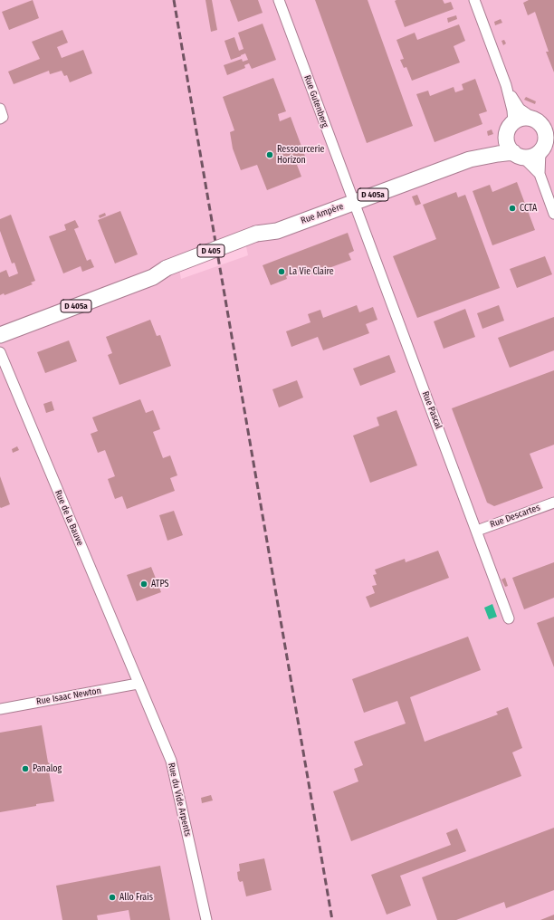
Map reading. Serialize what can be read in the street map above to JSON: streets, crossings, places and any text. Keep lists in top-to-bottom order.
{
  "streets": {
    "main road": ["D 405a", "Rue Ampère", "D 405"],
    "street": [
      "Rue Gutenberg",
      "Rue Pascal",
      "Rue Descartes",
      "Rue de la Bauve",
      "Rue Isaac Newton",
      "Rue du Vide Arpents"
    ]
  },
  "crossings": [
    ["Rue Gutenberg", "Rue Ampère"],
    ["Rue Gutenberg", "Rue Pascal"],
    ["D 405a", "D 405"],
    ["Rue Ampère", "D 405"],
    ["Rue Ampère", "Rue Pascal"],
    ["Rue Pascal", "Rue Descartes"],
    ["Rue de la Bauve", "Rue Isaac Newton"],
    ["Rue de la Bauve", "Rue du Vide Arpents"],
    ["Rue Isaac Newton", "Rue du Vide Arpents"]
  ],
  "places": [
    "Ressourcerie Horizon",
    "CCTA",
    "La Vie Claire",
    "ATPS",
    "Panalog",
    "Allo Frais"
  ]
}
